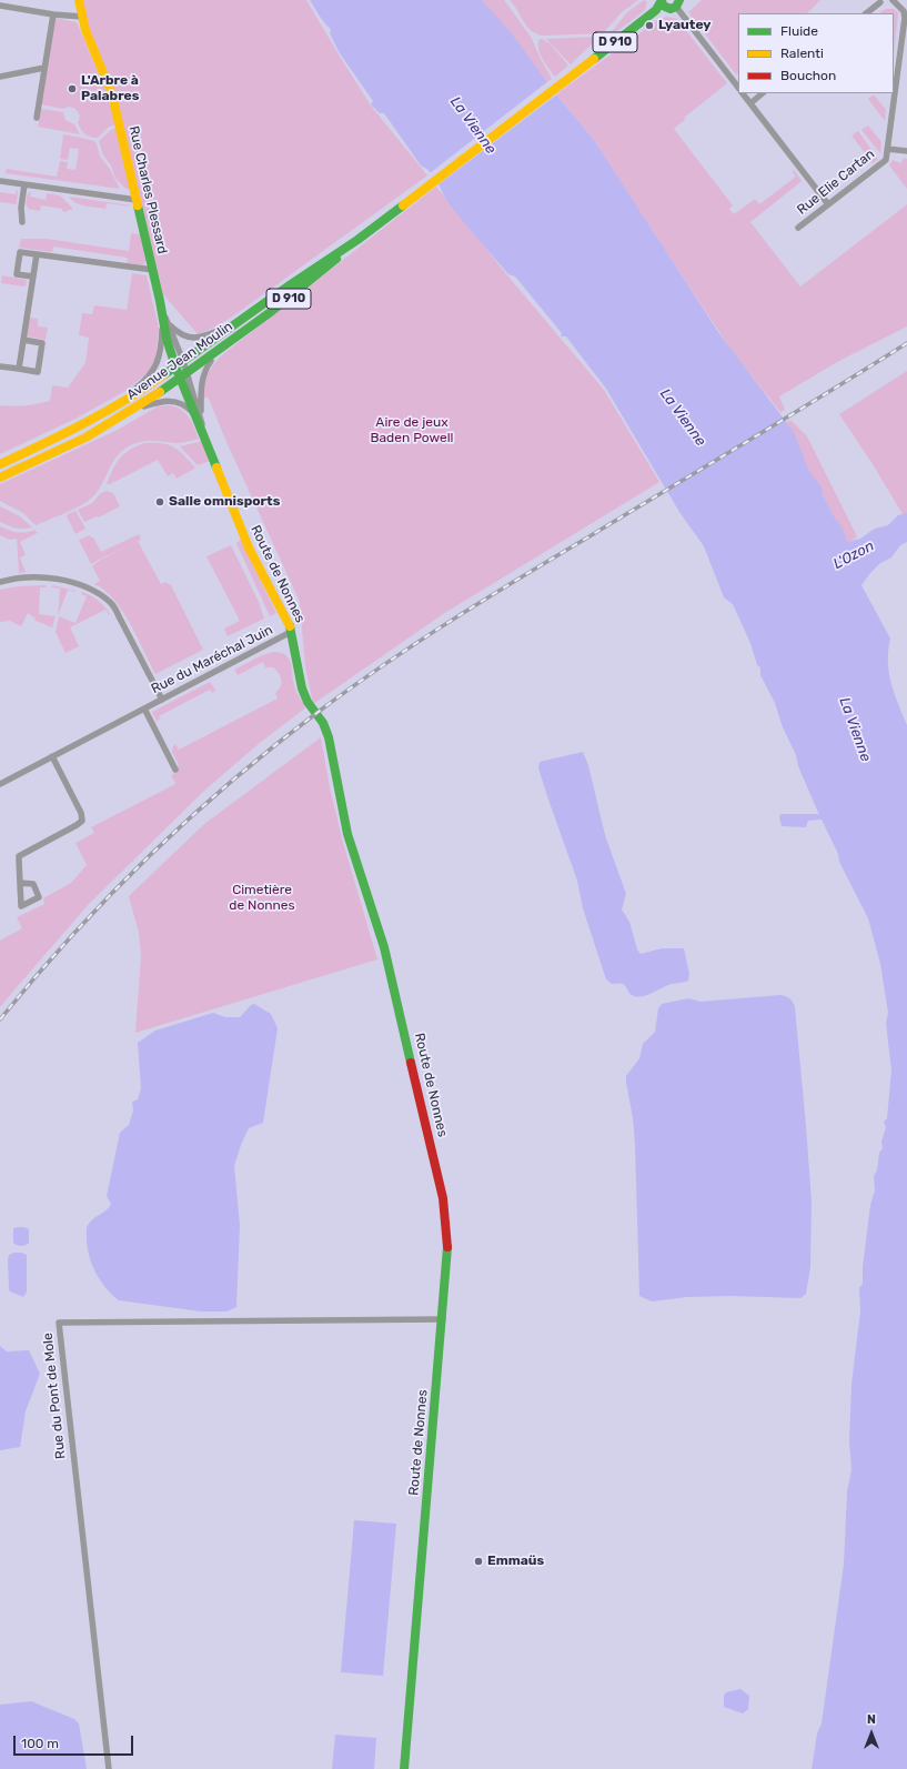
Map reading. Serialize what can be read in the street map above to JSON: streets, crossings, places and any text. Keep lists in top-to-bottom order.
{
  "streets": {
    "street": [
      "D 910",
      "Rue Elie Cartan",
      "Rue Charles Plessard",
      "Avenue Jean Moulin",
      "Route de Nonnes",
      "Rue du Maréchal Juin",
      "Rue du Pont de Mole"
    ]
  },
  "crossings": [
    ["Rue Charles Plessard", "Avenue Jean Moulin"],
    ["Rue Charles Plessard", "Route de Nonnes"],
    ["Avenue Jean Moulin", "Route de Nonnes"],
    ["Route de Nonnes", "Rue du Maréchal Juin"],
    ["Route de Nonnes", "Rue du Pont de Mole"]
  ],
  "water": ["La Vienne", "L'Ozon"],
  "parks": ["Aire de jeux Baden Powell", "Cimetière de Nonnes"],
  "places": [
    "Lyautey",
    "L'Arbre à Palabres",
    "Salle omnisports",
    "Emmaüs"
  ],
  "legend": ["Fluide", "Ralenti", "Bouchon"],
  "scale_bar": "100 m",
  "north": "top"
}
